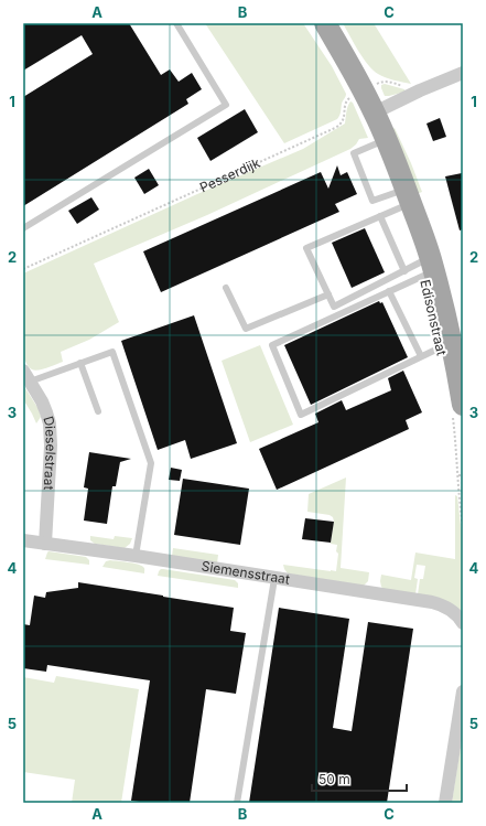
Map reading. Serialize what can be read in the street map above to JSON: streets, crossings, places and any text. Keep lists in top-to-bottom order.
{
  "streets": {
    "main road": ["Edisonstraat"],
    "street": ["Dieselstraat", "Siemensstraat"],
    "path": ["Pesserdijk"]
  },
  "crossings": [
    ["Pesserdijk", "Edisonstraat"],
    ["Dieselstraat", "Siemensstraat"]
  ],
  "scale_bar": "50 m",
  "grid": {
    "columns": ["A", "B", "C"],
    "rows": [
      "1",
      "2",
      "3",
      "4",
      "5"
    ]
  }
}
